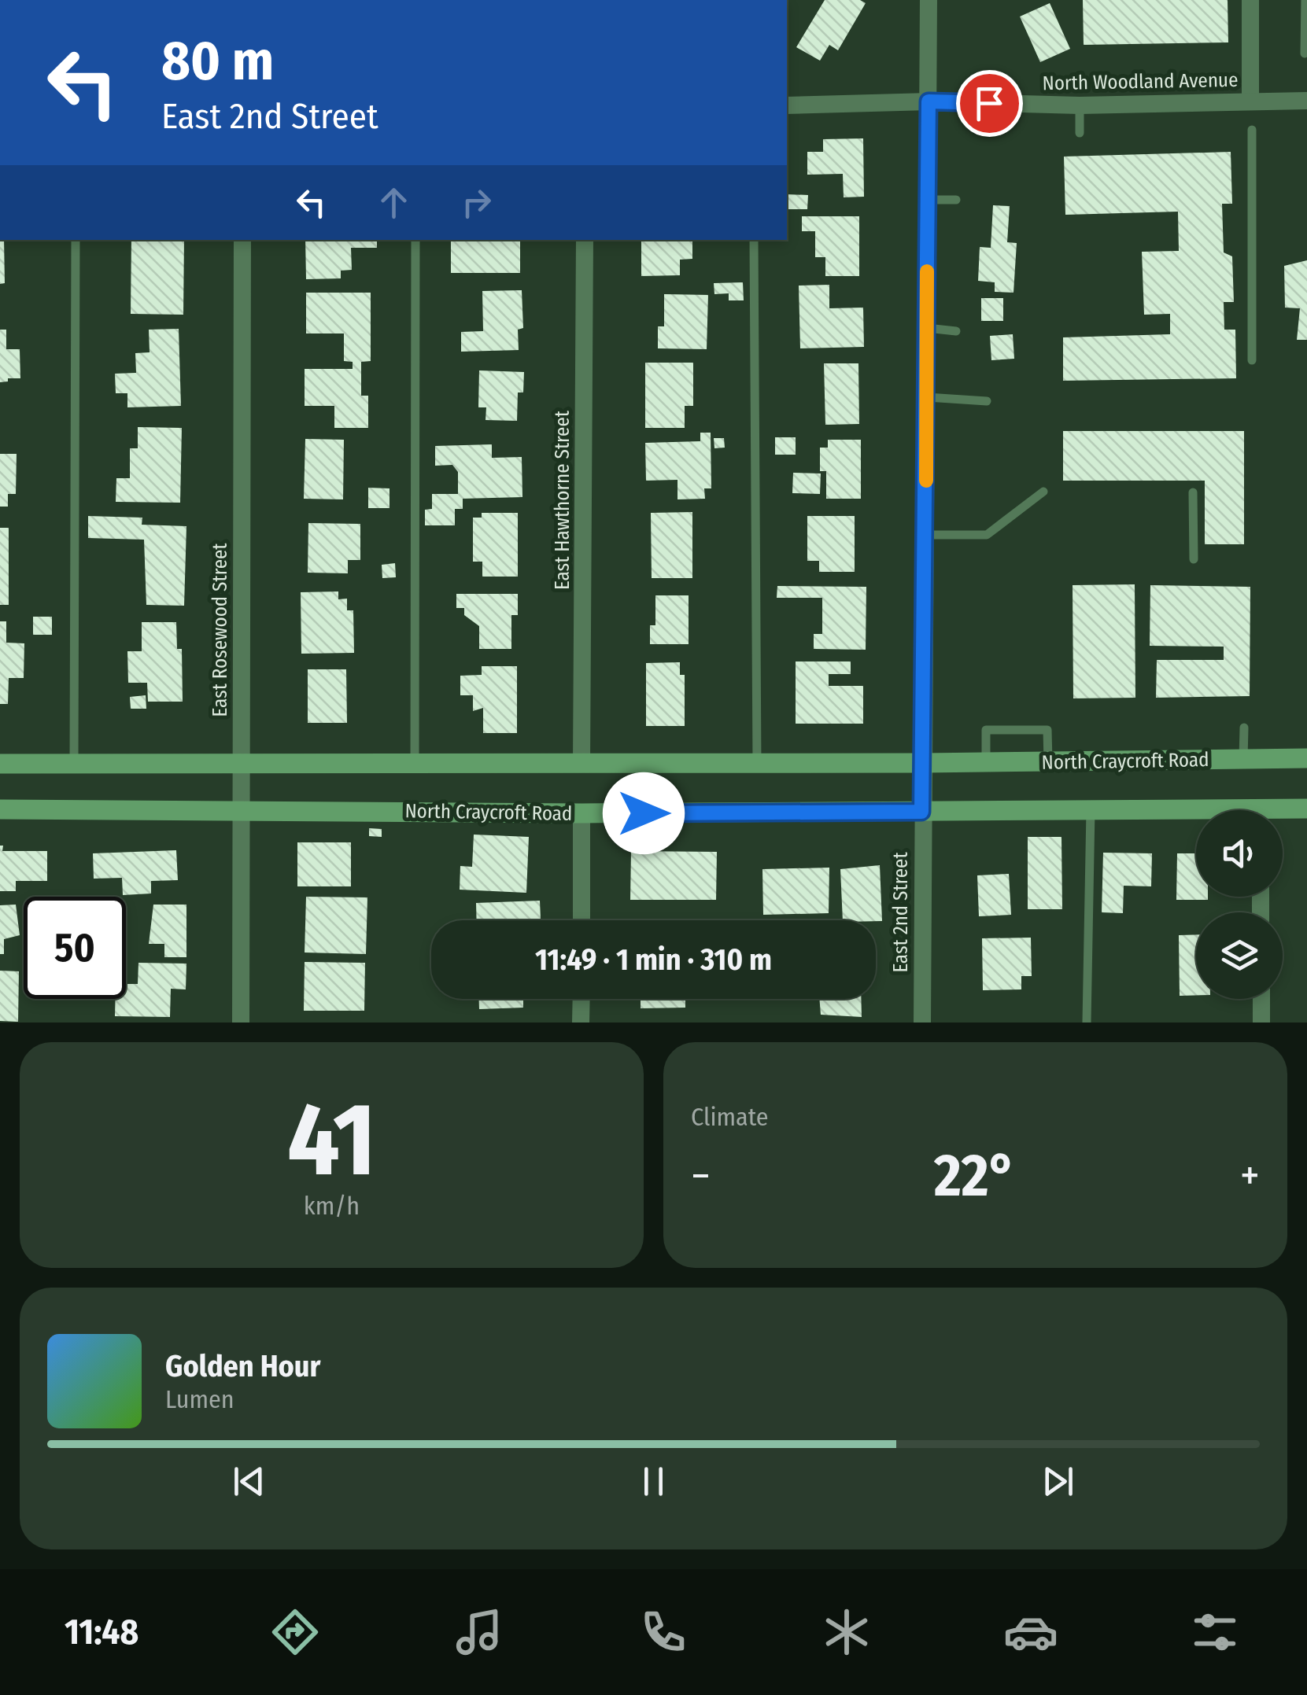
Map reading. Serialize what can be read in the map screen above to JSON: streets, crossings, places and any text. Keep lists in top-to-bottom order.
{
  "streets": {
    "main road": ["North Craycroft Road"],
    "street": [
      "North Woodland Avenue",
      "East Hawthorne Street",
      "East Rosewood Street",
      "East 2nd Street"
    ]
  },
  "crossings": [
    ["North Woodland Avenue", "East 2nd Street"],
    ["East Hawthorne Street", "North Craycroft Road"],
    ["East Rosewood Street", "North Craycroft Road"],
    ["North Craycroft Road", "East 2nd Street"]
  ],
  "page": {
    "turn": ["80 m", "East 2nd Street"],
    "limit": "50",
    "trip": "11:49 · 1 min · 310 m",
    "tile": [
      ["41", "km/h"],
      "Climate"
    ],
    "heat": ["−", "22°", "+"],
    "song": ["Golden Hour", "Lumen"],
    "tabs": "11:48"
  }
}
